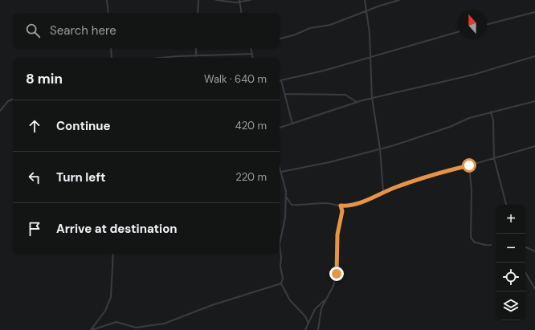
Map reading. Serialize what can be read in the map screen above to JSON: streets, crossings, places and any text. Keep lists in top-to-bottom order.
{
  "north": "top",
  "page": {
    "search": "Search here",
    "heading": ["8 min", "Walk · 640 m"],
    "list": [
      ["Continue", "420 m"],
      ["Turn left", "220 m"],
      "Arrive at destination"
    ],
    "map_buttons": ["+", "−"]
  }
}
